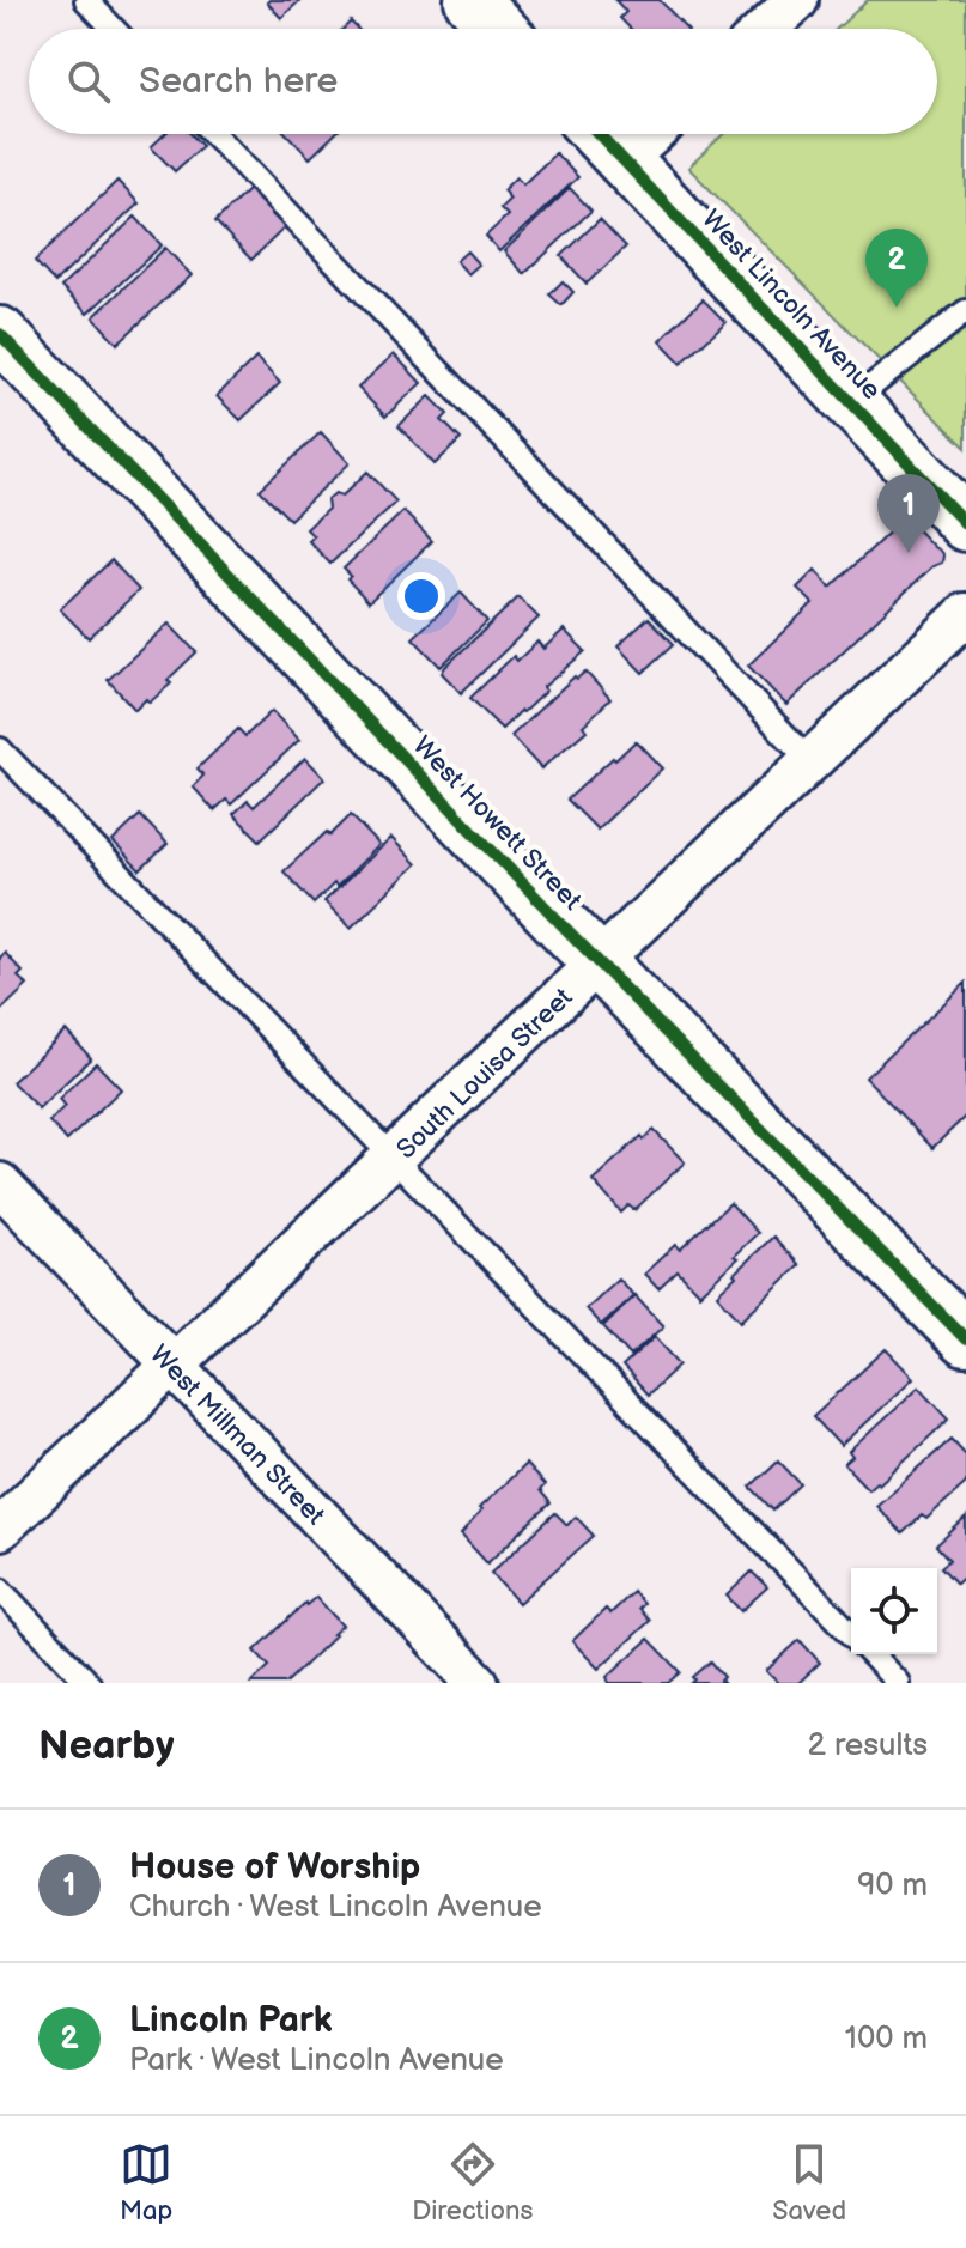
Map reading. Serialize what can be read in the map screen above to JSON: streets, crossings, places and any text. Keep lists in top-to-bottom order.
{
  "streets": {
    "main road": ["West Lincoln Avenue", "West Howett Street"],
    "street": ["South Louisa Street", "West Millman Street"]
  },
  "crossings": [
    ["West Howett Street", "South Louisa Street"],
    ["South Louisa Street", "West Millman Street"]
  ],
  "page": {
    "search": "Search here",
    "pins": ["2", "1"],
    "heading": ["Nearby", "2 results"],
    "list": [
      {
        "mark": "1",
        "name": "House of Worship",
        "note": "Church · West Lincoln Avenue",
        "value": "90 m"
      },
      {
        "mark": "2",
        "name": "Lincoln Park",
        "note": "Park · West Lincoln Avenue",
        "value": "100 m"
      }
    ],
    "nav": ["Map", "Directions", "Saved"]
  }
}
